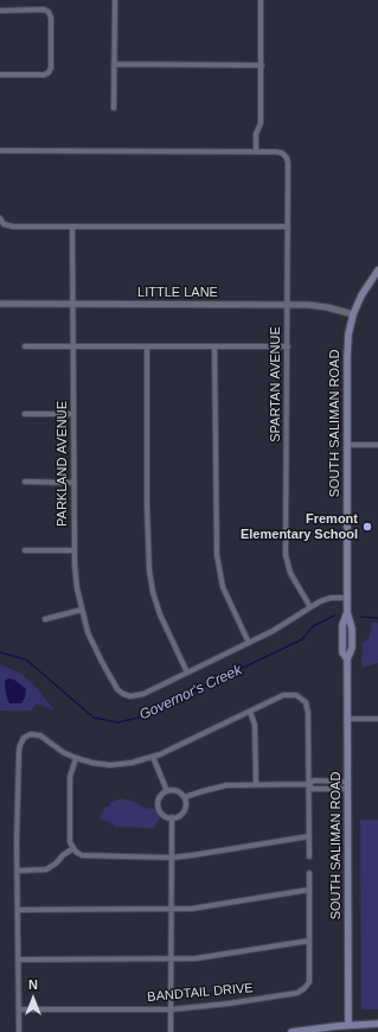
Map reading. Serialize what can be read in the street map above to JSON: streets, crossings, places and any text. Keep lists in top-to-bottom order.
{
  "streets": {
    "main road": ["SOUTH SALIMAN ROAD"],
    "street": [
      "LITTLE LANE",
      "SPARTAN AVENUE",
      "PARKLAND AVENUE",
      "BANDTAIL DRIVE"
    ]
  },
  "crossings": [
    ["LITTLE LANE", "SPARTAN AVENUE"],
    ["LITTLE LANE", "SOUTH SALIMAN ROAD"],
    ["LITTLE LANE", "PARKLAND AVENUE"]
  ],
  "water": ["Governor's Creek"],
  "places": ["Fremont Elementary School"],
  "north": "top"
}
